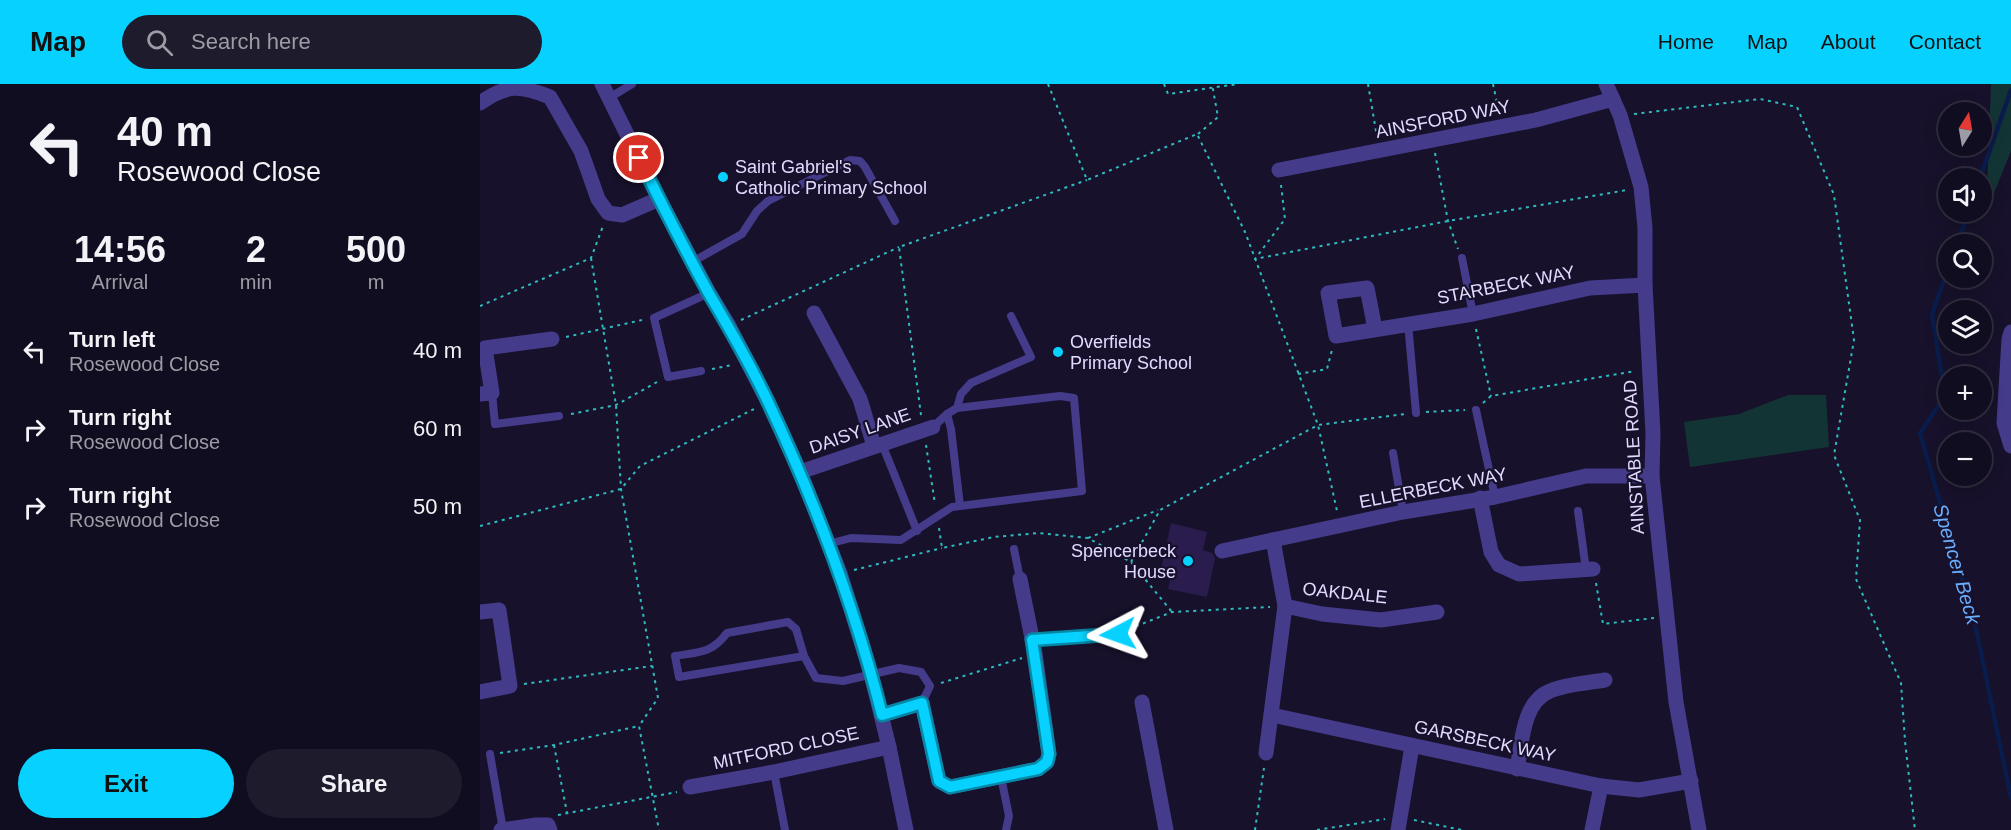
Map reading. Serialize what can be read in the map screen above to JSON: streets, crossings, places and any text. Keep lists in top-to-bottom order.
{
  "streets": {
    "street": [
      "AINSFORD WAY",
      "STARBECK WAY",
      "DAISY LANE",
      "AINSTABLE ROAD",
      "ELLERBECK WAY",
      "OAKDALE",
      "GARSBECK WAY",
      "MITFORD CLOSE"
    ]
  },
  "crossings": [
    ["AINSFORD WAY", "AINSTABLE ROAD"],
    ["STARBECK WAY", "AINSTABLE ROAD"],
    ["AINSTABLE ROAD", "ELLERBECK WAY"],
    ["AINSTABLE ROAD", "GARSBECK WAY"]
  ],
  "water": ["Spencer Beck"],
  "places": ["Saint Gabriel's Catholic Primary School", "Overfields Primary School", "Spencerbeck House"],
  "north": "top",
  "page": {
    "header": "Map",
    "search": "Search here",
    "nav": [
      "Home",
      "Map",
      "About",
      "Contact"
    ],
    "turn": ["40 m", "Rosewood Close"],
    "map_buttons": ["+", "−"],
    "eta": [
      "14:56",
      "Arrival",
      "2",
      "min",
      "500",
      "m"
    ],
    "list": [
      {
        "name": "Turn left",
        "note": "Rosewood Close",
        "value": "40 m"
      },
      {
        "name": "Turn right",
        "note": "Rosewood Close",
        "value": "60 m"
      },
      {
        "name": "Turn right",
        "note": "Rosewood Close",
        "value": "50 m"
      }
    ],
    "buttons": ["Exit", "Share"]
  }
}
